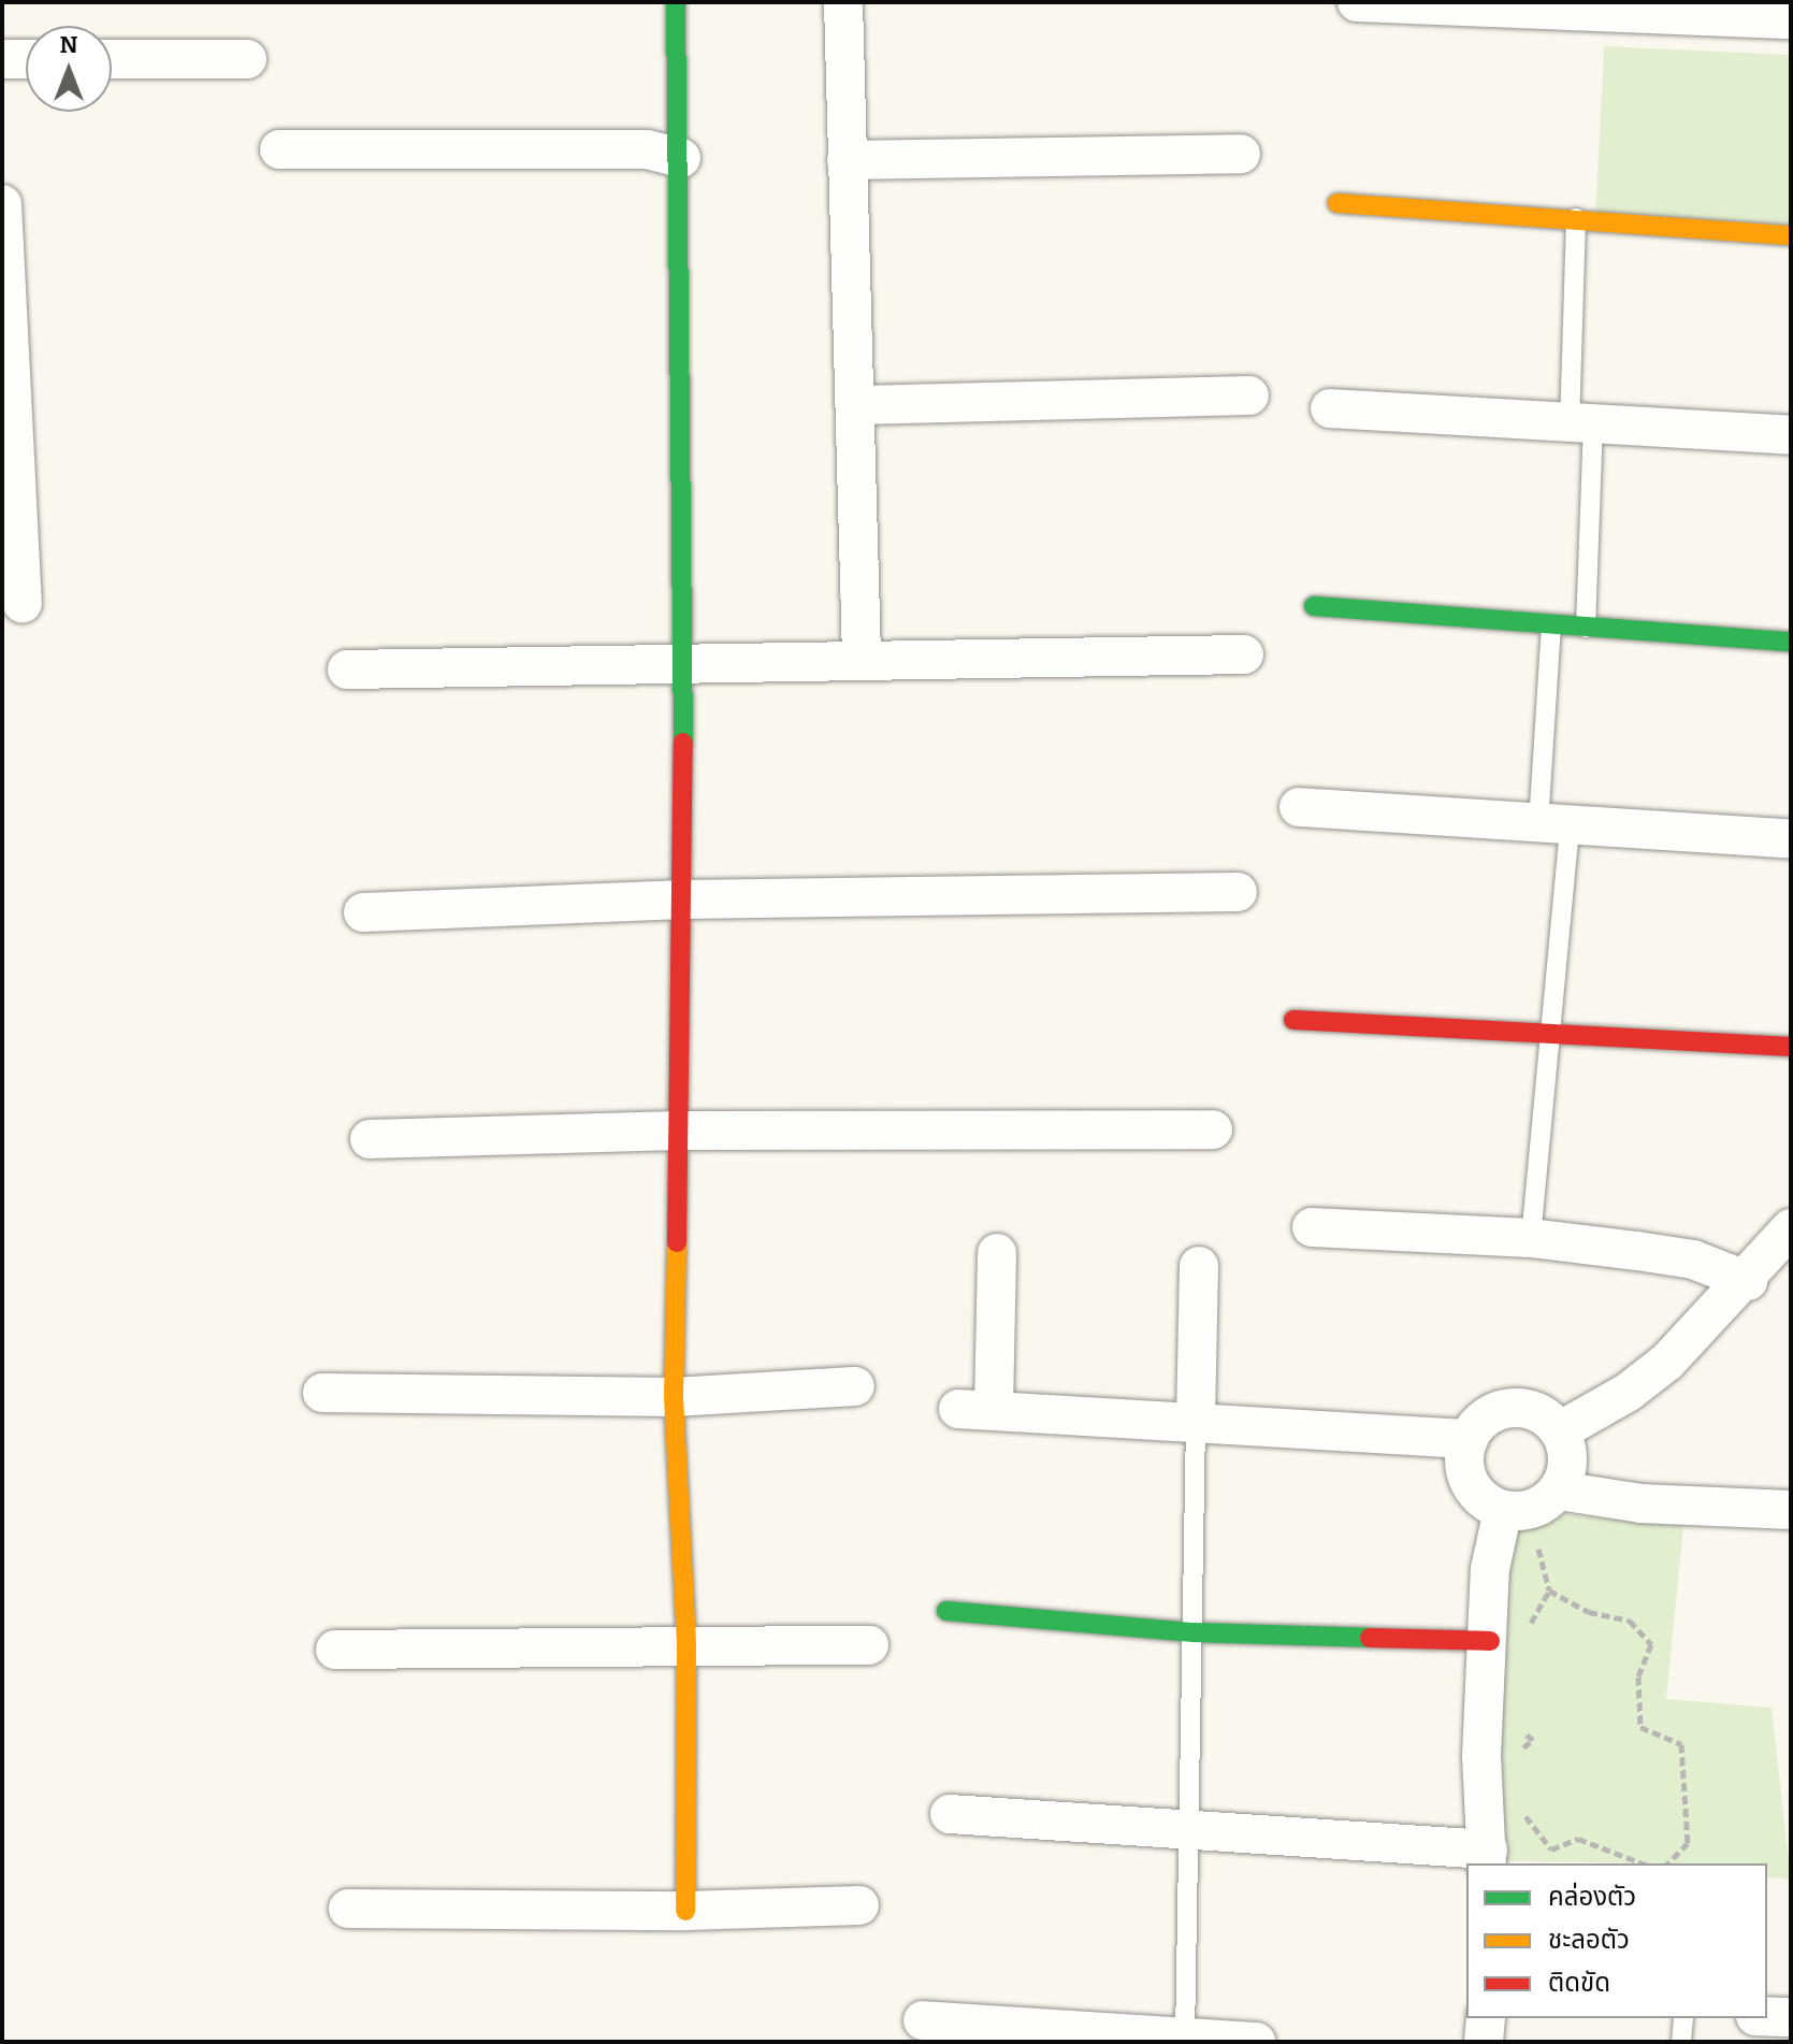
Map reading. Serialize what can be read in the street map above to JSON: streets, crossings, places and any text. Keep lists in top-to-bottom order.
{
  "legend": ["คล่องตัว", "ชะลอตัว", "ติดขัด"],
  "north": "top"
}
